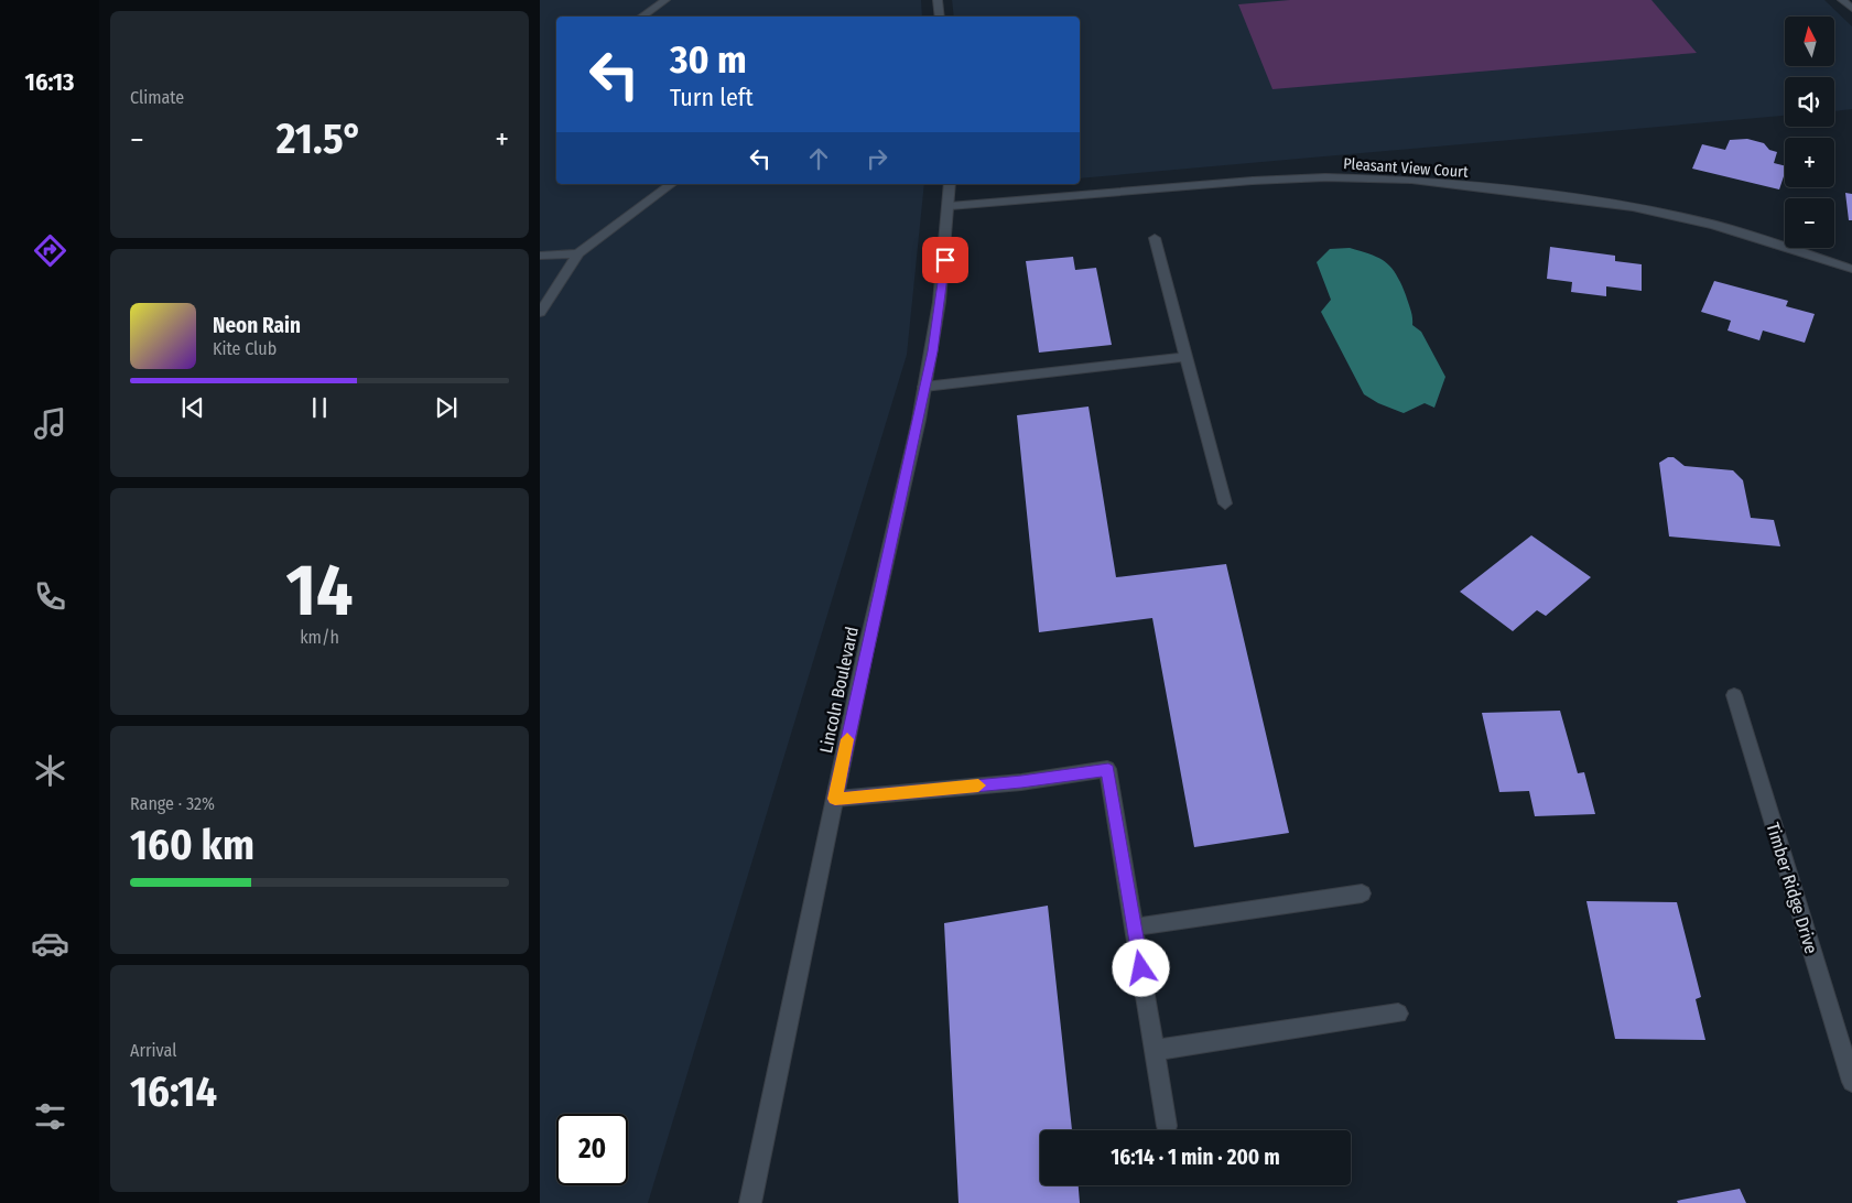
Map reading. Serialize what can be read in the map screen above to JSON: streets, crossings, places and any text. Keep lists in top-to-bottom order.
{
  "streets": {
    "street": ["Pleasant View Court", "Lincoln Boulevard", "Timber Ridge Drive"]
  },
  "crossings": [
    ["Pleasant View Court", "Lincoln Boulevard"]
  ],
  "north": "top",
  "page": {
    "tabs": "16:13",
    "tile": [
      "Climate",
      ["14", "km/h"],
      ["Range · 32%", "160 km"],
      ["Arrival", "16:14"]
    ],
    "map_buttons": ["+", "−"],
    "turn": ["30 m", "Turn left"],
    "heat": ["−", "21.5°", "+"],
    "song": ["Neon Rain", "Kite Club"],
    "limit": "20",
    "trip": "16:14 · 1 min · 200 m"
  }
}
